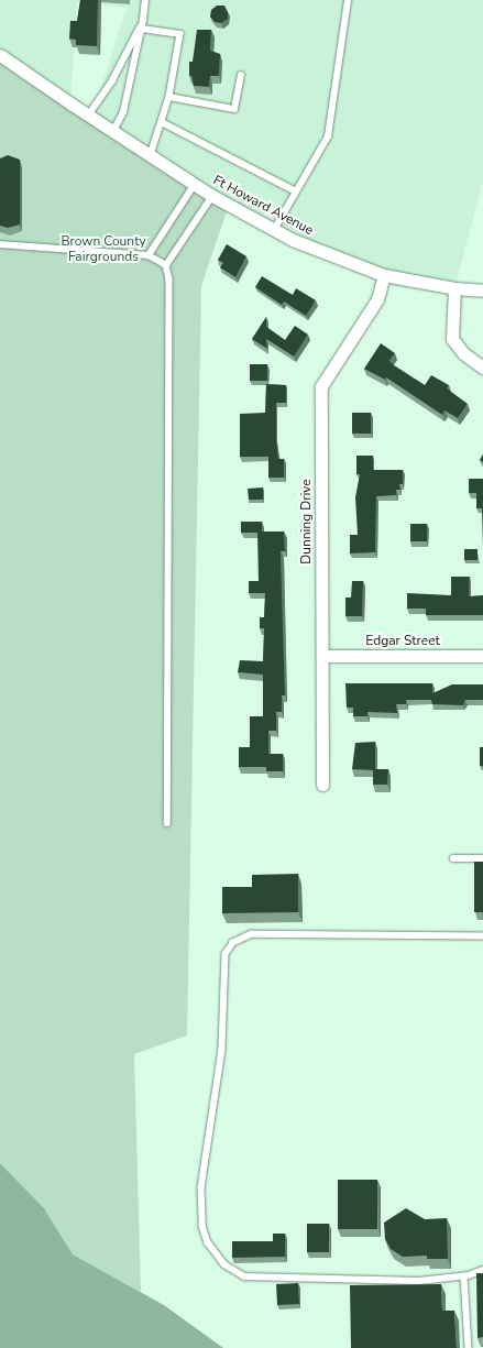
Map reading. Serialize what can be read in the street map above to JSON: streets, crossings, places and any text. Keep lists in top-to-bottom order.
{
  "streets": {
    "street": ["Ft Howard Avenue", "Dunning Drive", "Edgar Street"]
  },
  "crossings": [
    ["Ft Howard Avenue", "Dunning Drive"],
    ["Dunning Drive", "Edgar Street"]
  ],
  "parks": ["Brown County Fairgrounds"]
}
